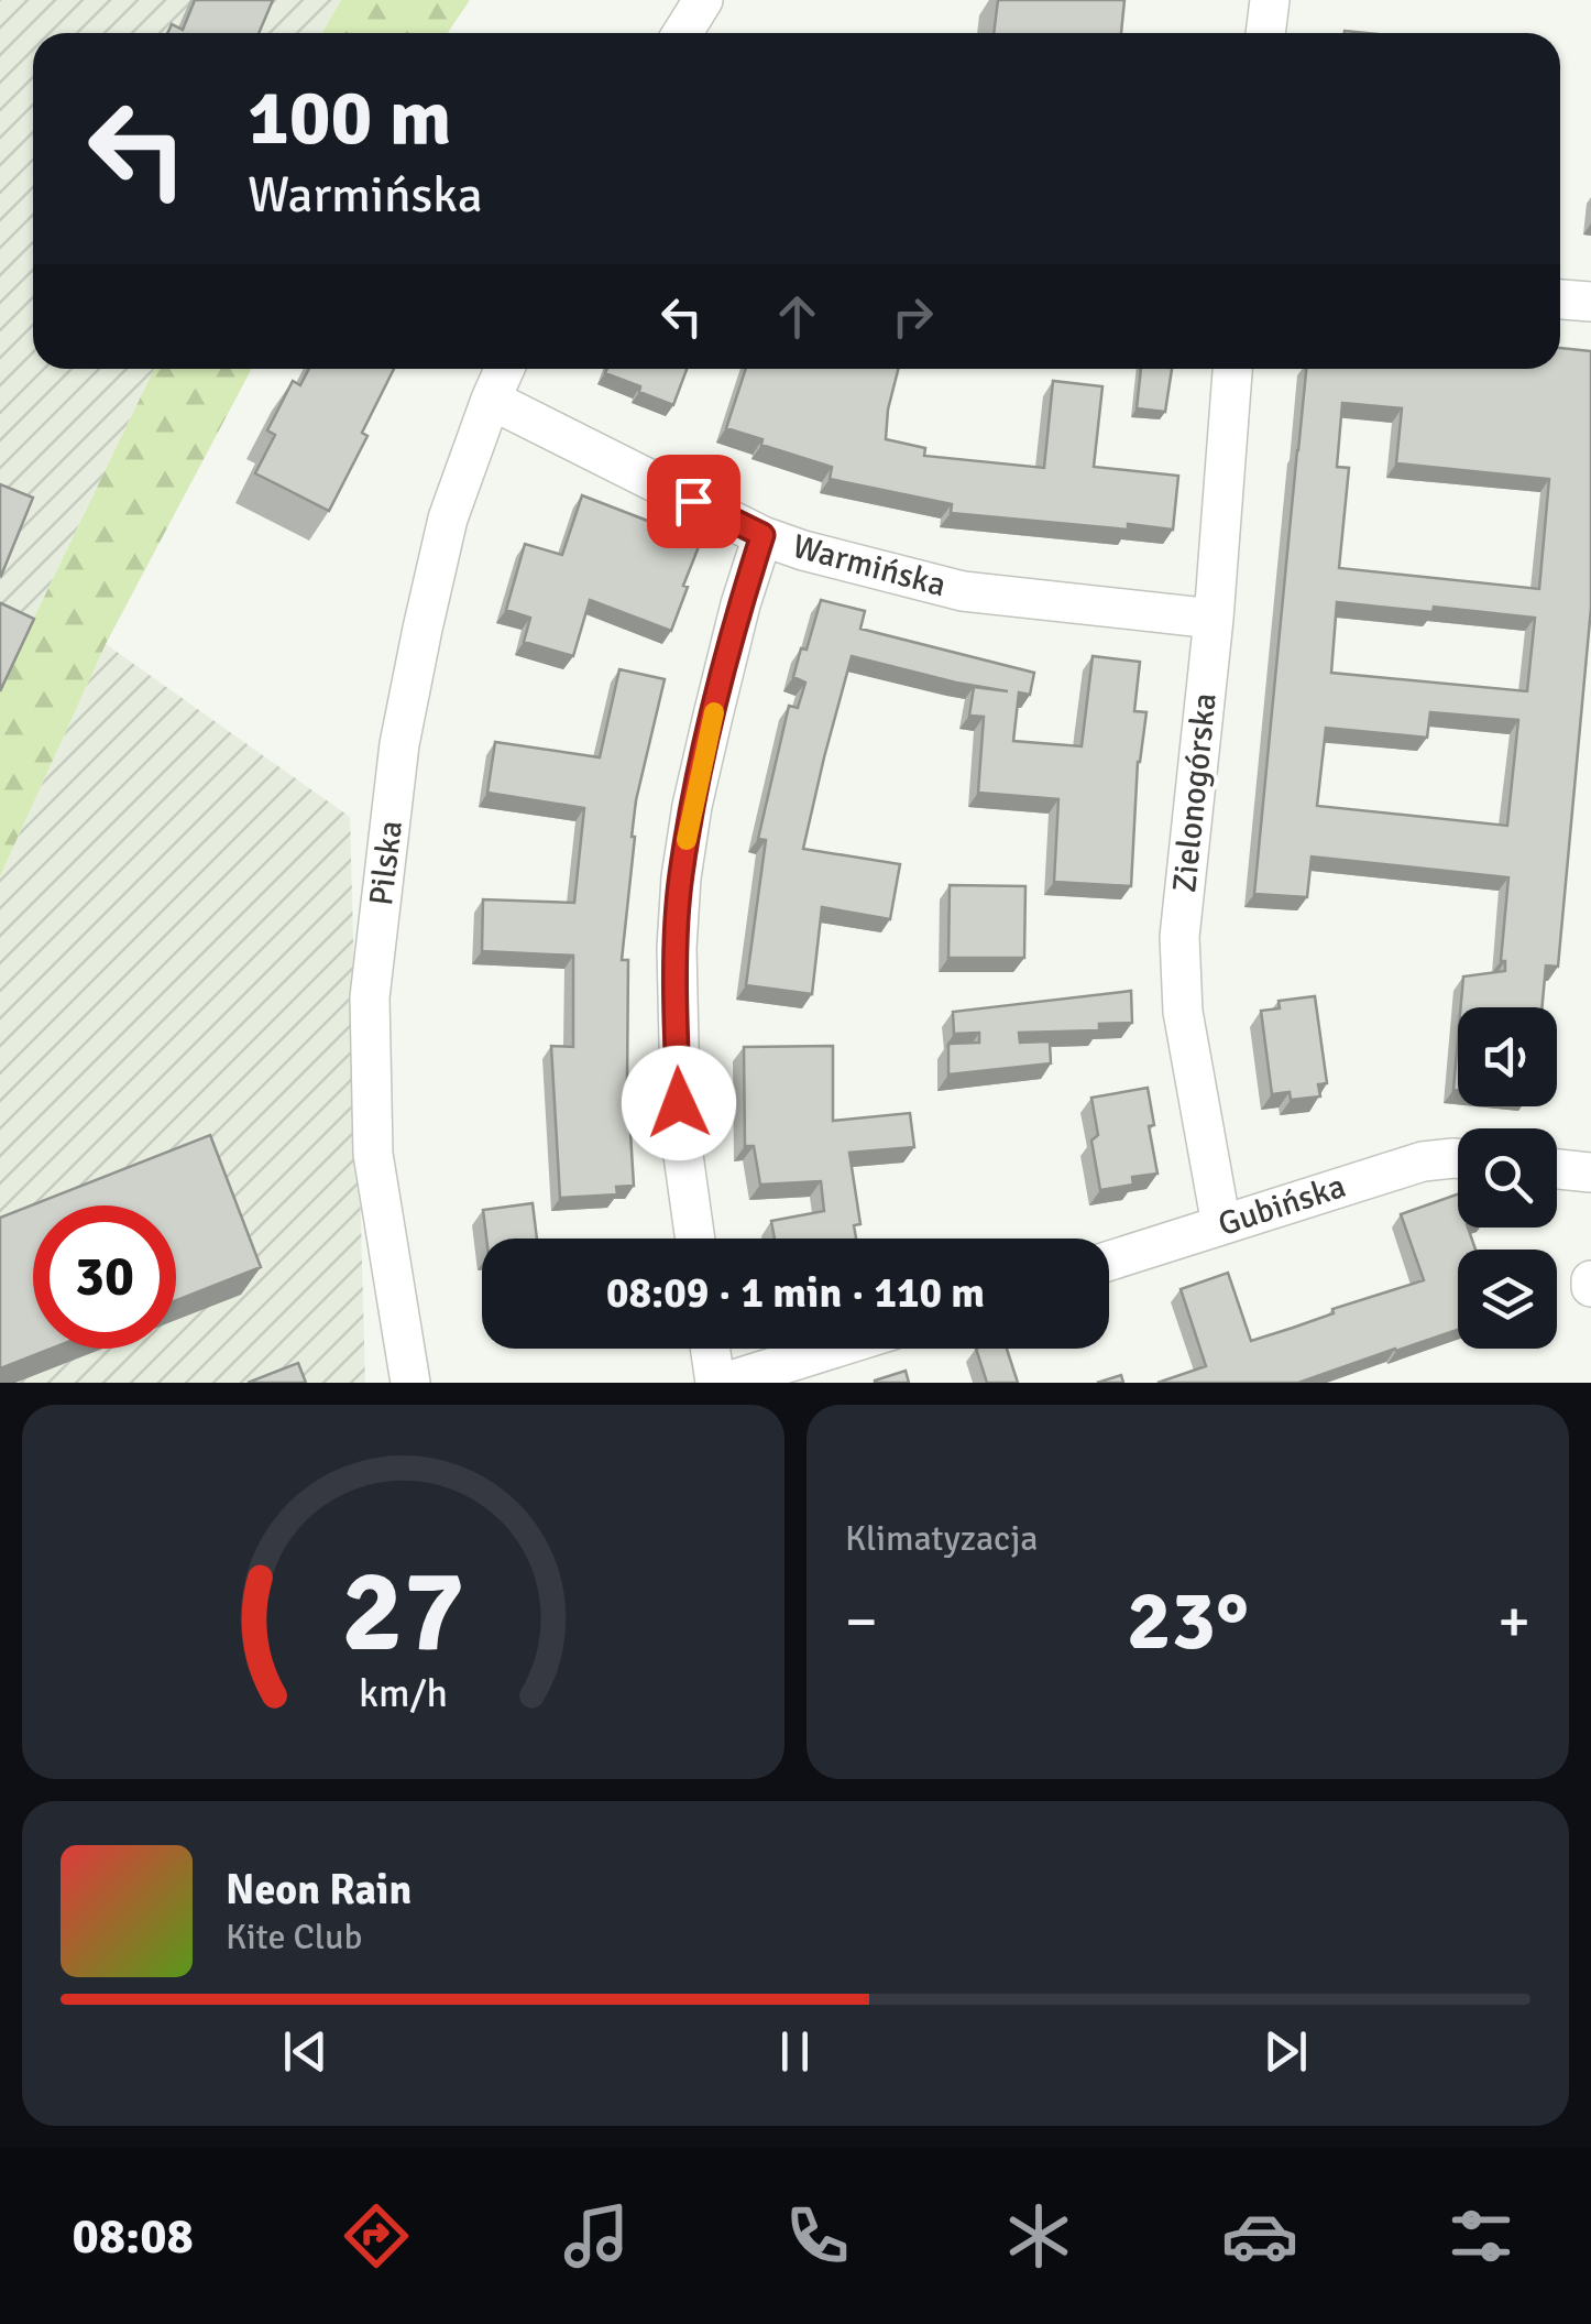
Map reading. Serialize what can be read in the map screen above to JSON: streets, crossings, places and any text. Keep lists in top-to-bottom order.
{
  "streets": {
    "street": [
      "Warmińska",
      "Zielonogórska",
      "Pilska",
      "Gubińska"
    ]
  },
  "crossings": [
    ["Warmińska", "Zielonogórska"],
    ["Warmińska", "Pilska"],
    ["Zielonogórska", "Gubińska"]
  ],
  "page": {
    "turn": ["100 m", "Warmińska"],
    "limit": "30",
    "trip": "08:09 · 1 min · 110 m",
    "tile": "Klimatyzacja",
    "heat": ["−", "23°", "+"],
    "song": ["Neon Rain", "Kite Club"],
    "tabs": "08:08",
    "gauge": ["27", "km/h"]
  }
}
